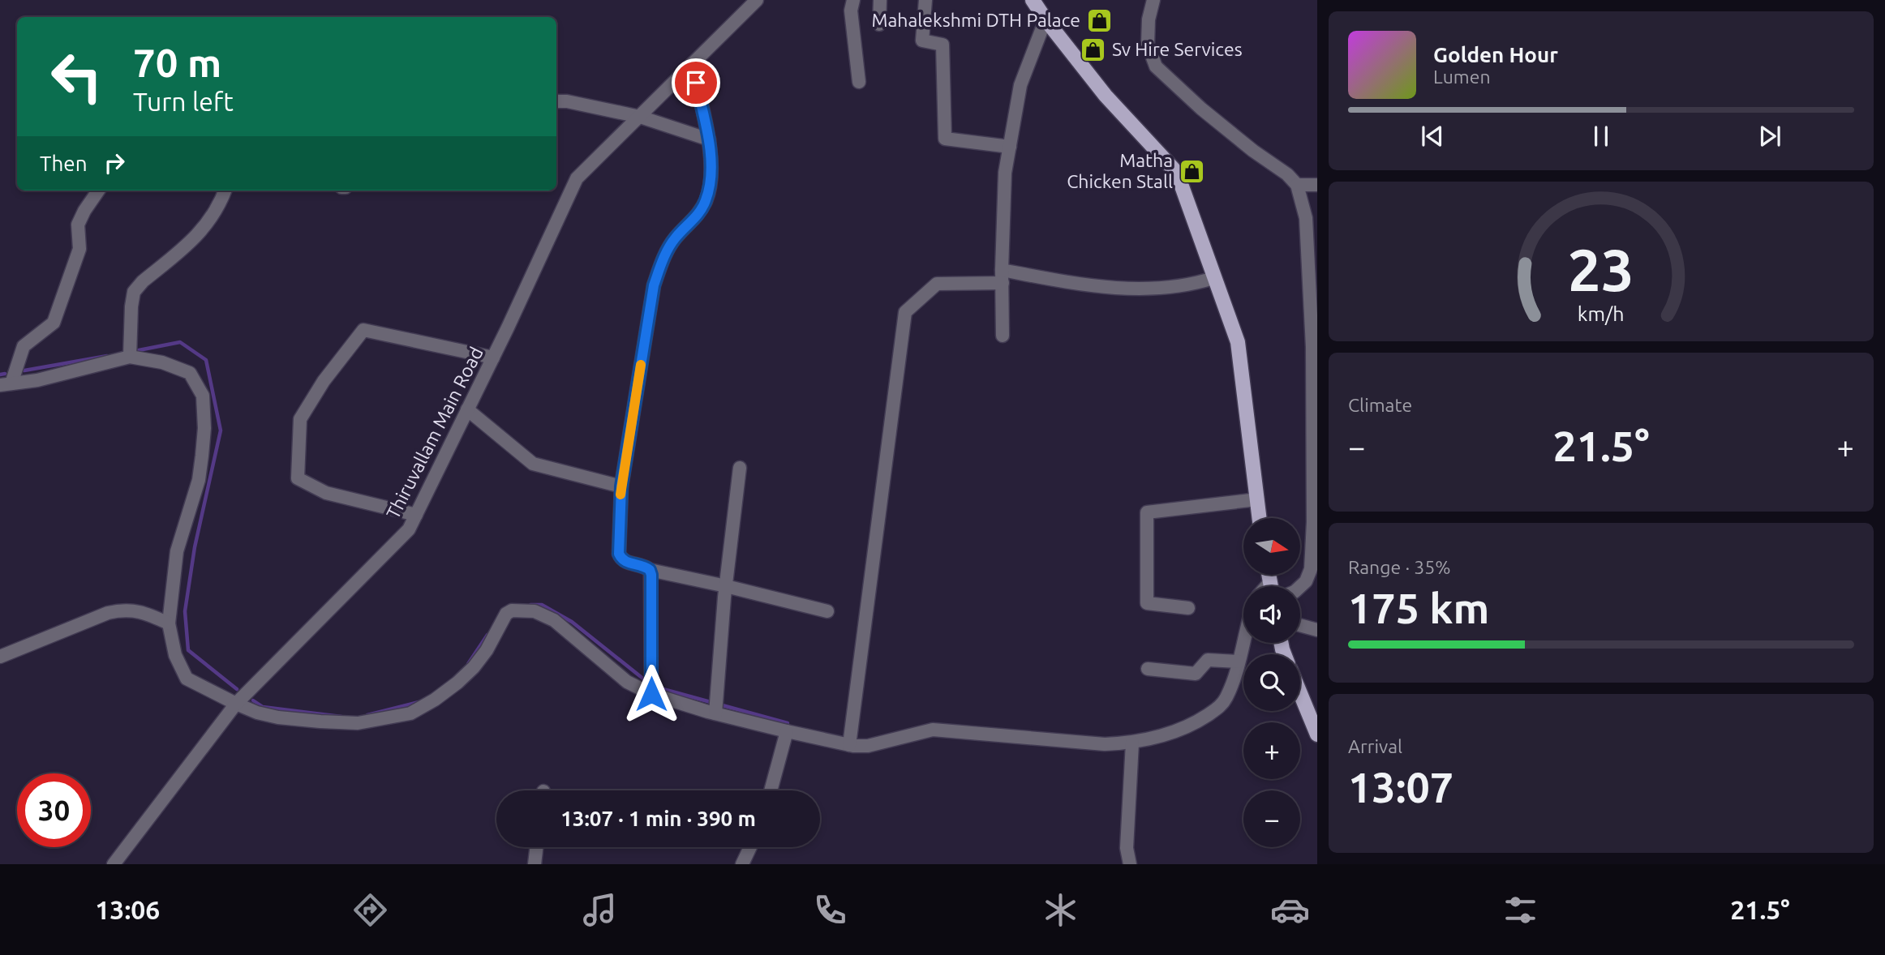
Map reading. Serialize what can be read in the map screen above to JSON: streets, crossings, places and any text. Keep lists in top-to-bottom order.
{
  "streets": {
    "street": ["Thiruvallam Main Road"]
  },
  "places": {
    "shop": ["Mahalekshmi DTH Palace", "Sv Hire Services", "Matha Chicken Stall"]
  },
  "north": "right",
  "page": {
    "turn": ["70 m", "Turn left"],
    "song": ["Golden Hour", "Lumen"],
    "then": "Then",
    "tile": [
      "Climate",
      ["Range · 35%", "175 km"],
      ["Arrival", "13:07"]
    ],
    "heat": ["−", "21.5°", "+"],
    "map_buttons": ["+", "−"],
    "limit": "30",
    "trip": "13:07 · 1 min · 390 m",
    "tabs": ["13:06", "21.5°"],
    "gauge": ["23", "km/h"]
  }
}
